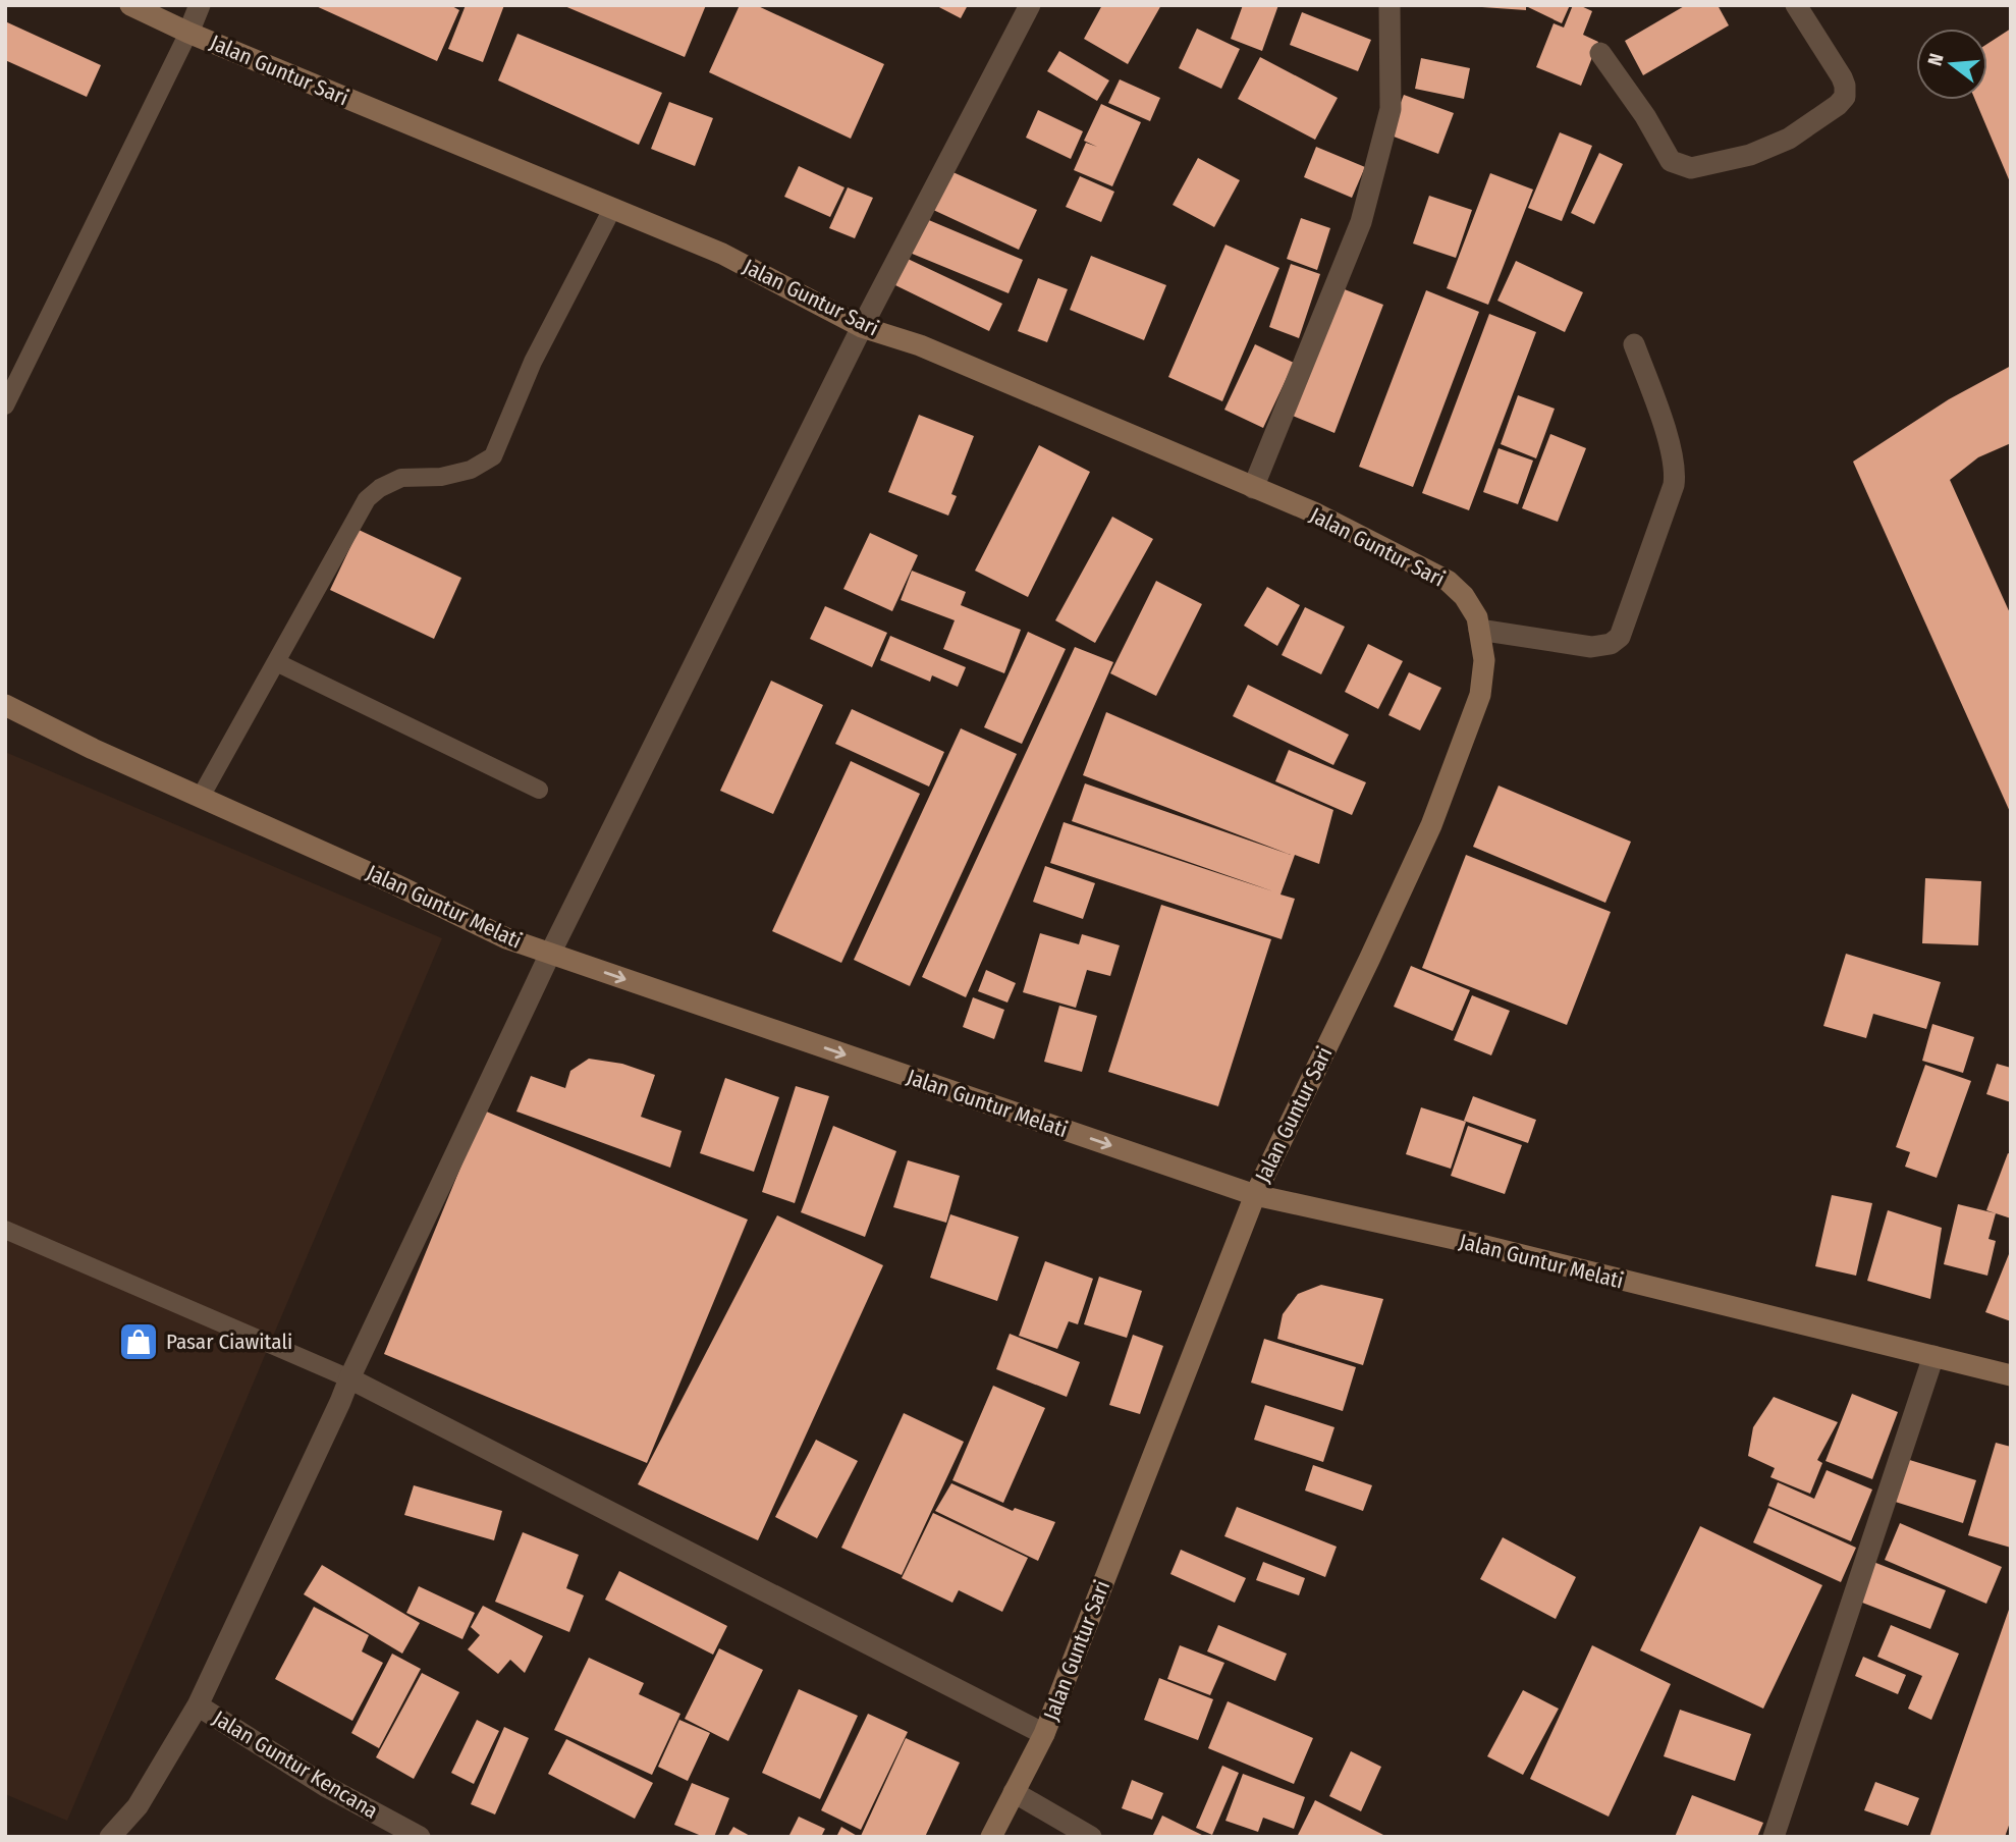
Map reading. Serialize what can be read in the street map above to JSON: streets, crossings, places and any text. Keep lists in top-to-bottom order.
{
  "streets": {
    "street": ["Jalan Guntur Sari", "Jalan Guntur Melati", "Jalan Guntur Kencana"]
  },
  "crossings": [
    ["Jalan Guntur Sari", "Jalan Guntur Melati"]
  ],
  "one_way": ["Jalan Guntur Melati"],
  "places": {
    "shop": ["Pasar Ciawitali"]
  },
  "north": "left"
}
